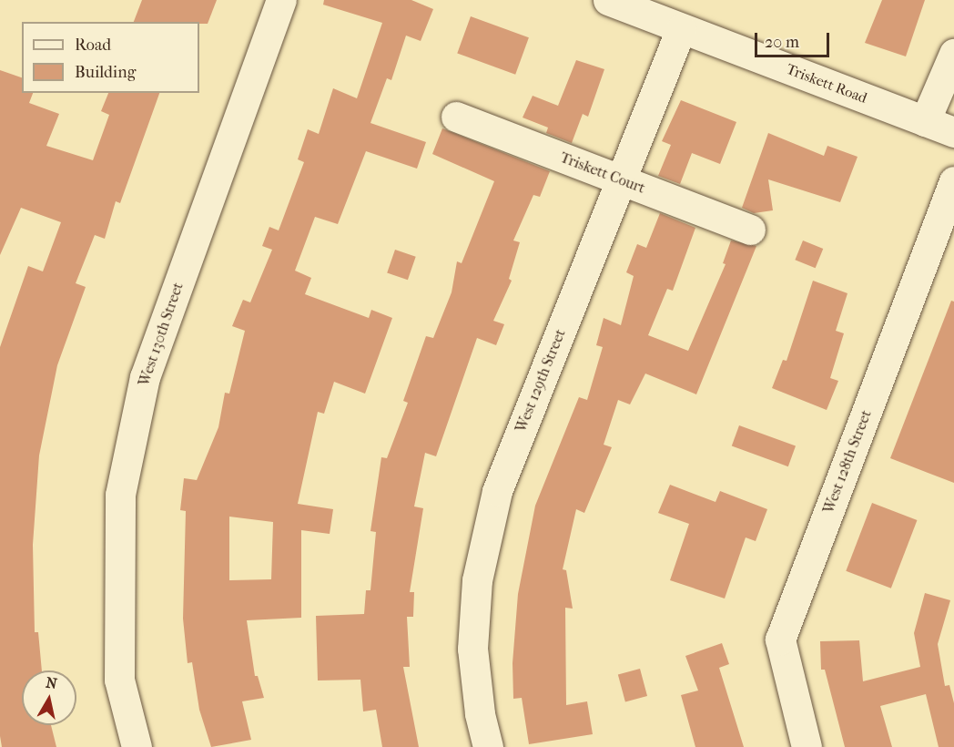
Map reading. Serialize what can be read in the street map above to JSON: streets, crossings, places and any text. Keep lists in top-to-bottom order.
{
  "streets": {
    "street": [
      "Triskett Road",
      "Triskett Court",
      "West 130th Street",
      "West 129th Street",
      "West 128th Street"
    ]
  },
  "crossings": [
    ["Triskett Road", "West 129th Street"],
    ["Triskett Court", "West 129th Street"]
  ],
  "legend": ["Road", "Building"],
  "scale_bar": "20 m",
  "north": "top"
}
